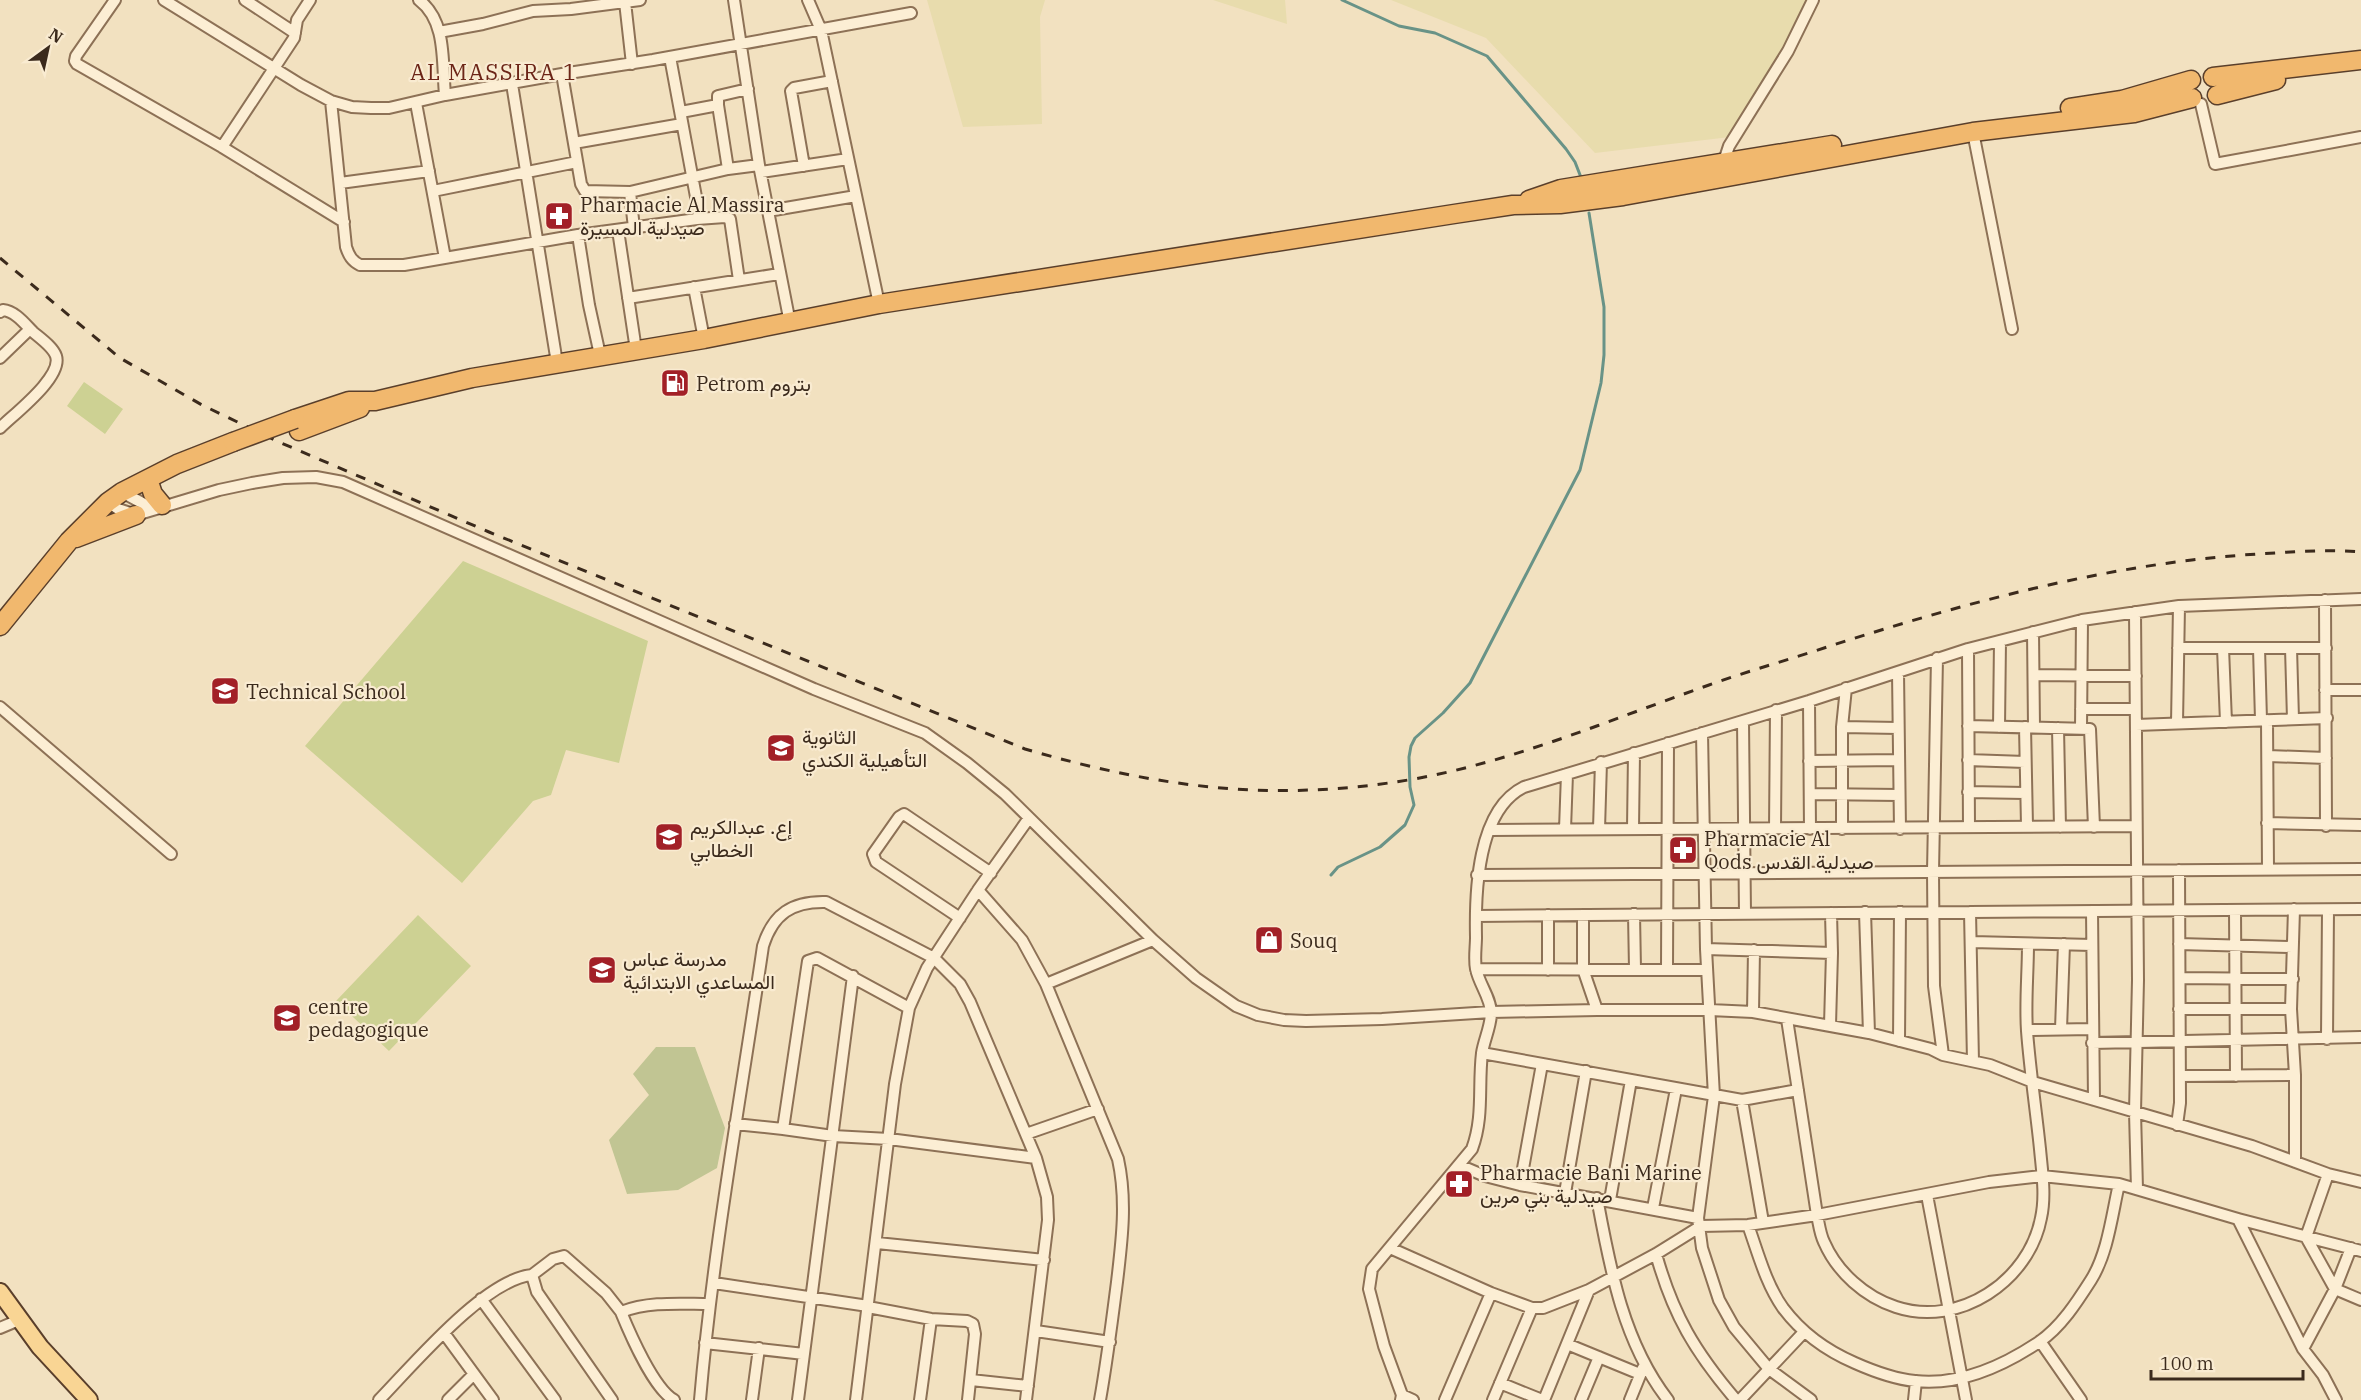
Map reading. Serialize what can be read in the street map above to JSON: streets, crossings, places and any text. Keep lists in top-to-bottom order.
{
  "districts": ["AL MASSIRA 1"],
  "places": {
    "pharmacy": ["Pharmacie Al Massira صيدلية المسيرة", "Pharmacie Al Qods صيدلية القدس", "Pharmacie Bani Marine صيدلية بني مرين"],
    "fuel station": ["Petrom بتروم"],
    "school or university": [
      "Technical School",
      "الثانوية التأهيلية الكندي",
      "إع. عبدالكريم الخطابي",
      "مدرسة عباس المساعدي الابتدائية",
      "centre pedagogique"
    ],
    "shop": ["Souq"]
  },
  "scale_bar": "100 m",
  "north": "top right"
}
